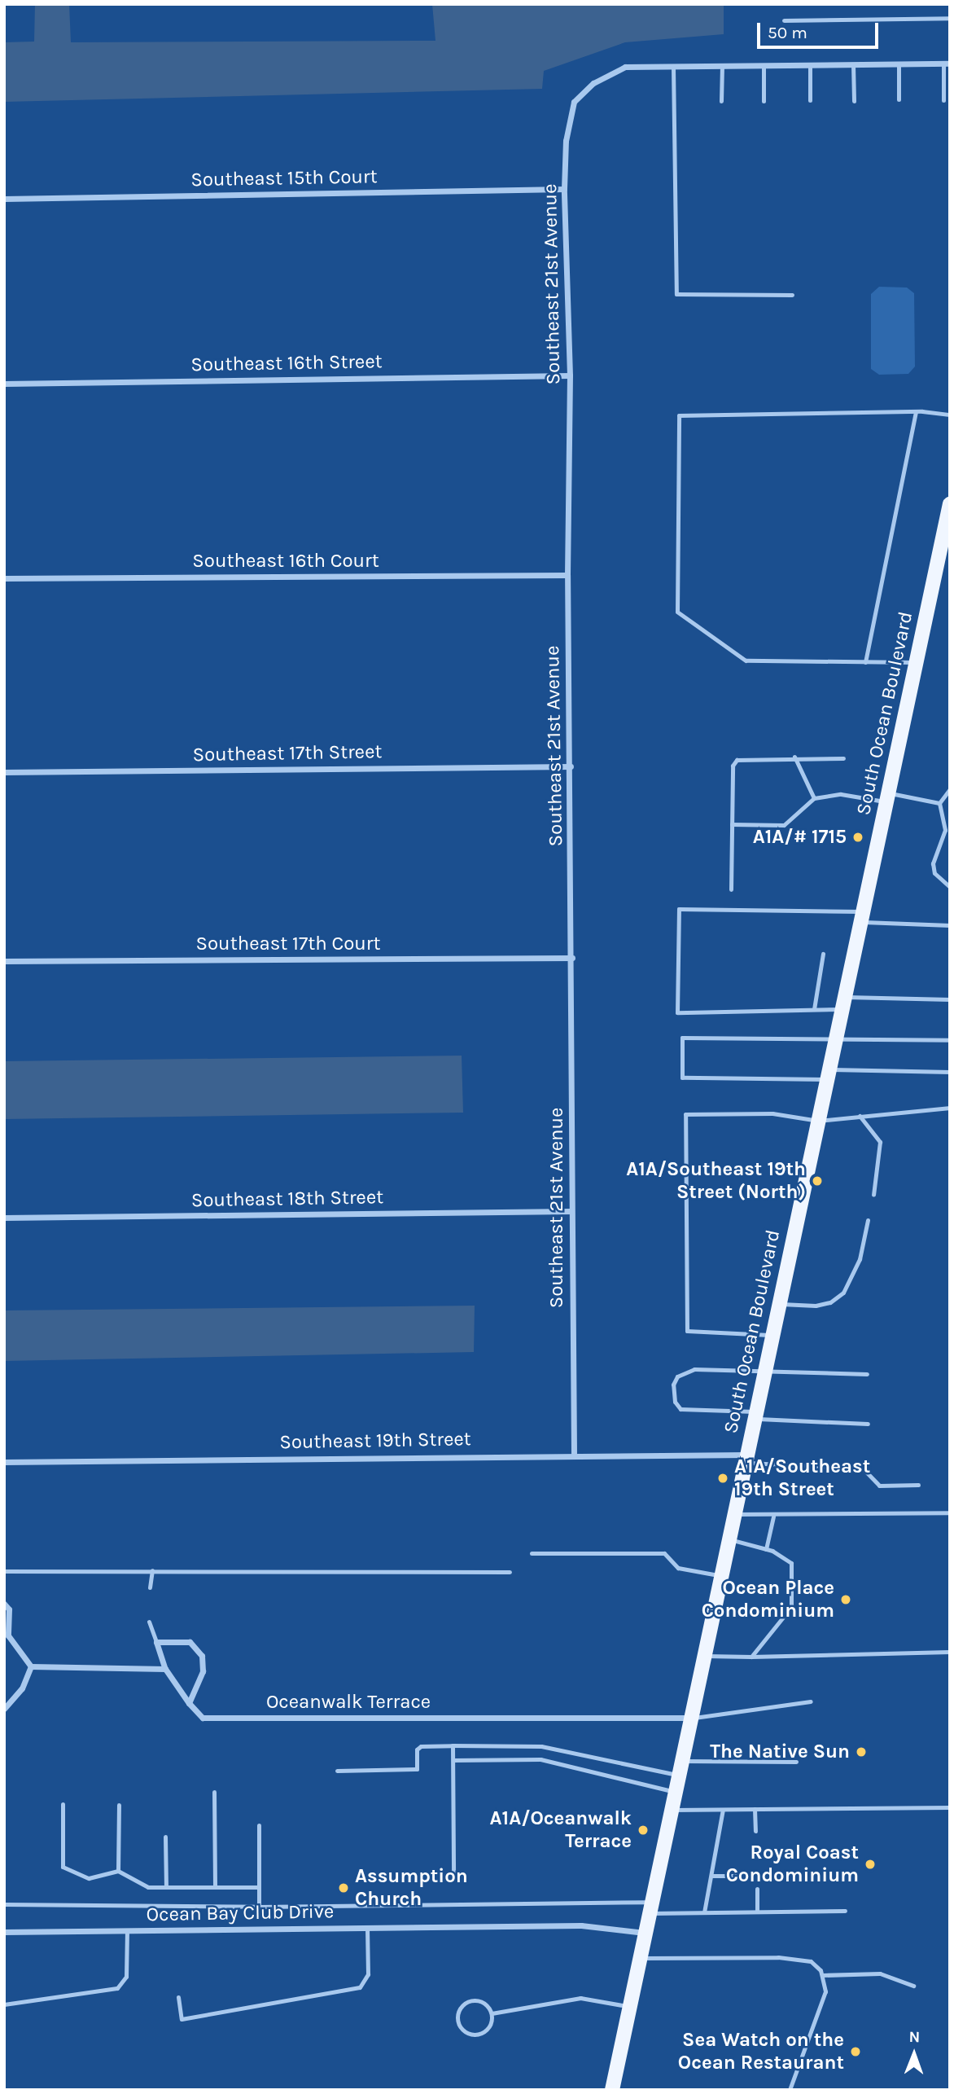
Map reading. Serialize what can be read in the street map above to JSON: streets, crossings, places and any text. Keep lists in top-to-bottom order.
{
  "streets": {
    "main road": ["South Ocean Boulevard"],
    "street": [
      "Southeast 15th Court",
      "Southeast 21st Avenue",
      "Southeast 16th Street",
      "Southeast 16th Court",
      "Southeast 17th Street",
      "Southeast 17th Court",
      "Southeast 18th Street",
      "Southeast 19th Street",
      "Oceanwalk Terrace",
      "Ocean Bay Club Drive"
    ]
  },
  "crossings": [
    ["Southeast 15th Court", "Southeast 21st Avenue"],
    ["Southeast 21st Avenue", "Southeast 16th Street"],
    ["Southeast 21st Avenue", "Southeast 16th Court"],
    ["Southeast 21st Avenue", "Southeast 17th Street"],
    ["Southeast 21st Avenue", "Southeast 17th Court"],
    ["Southeast 21st Avenue", "Southeast 18th Street"],
    ["Southeast 21st Avenue", "Southeast 19th Street"],
    ["South Ocean Boulevard", "Southeast 19th Street"],
    ["South Ocean Boulevard", "Oceanwalk Terrace"],
    ["South Ocean Boulevard", "Ocean Bay Club Drive"]
  ],
  "places": [
    "A1A/# 1715",
    "A1A/Southeast 19th Street (North)",
    "A1A/Southeast 19th Street",
    "Ocean Place Condominium",
    "The Native Sun",
    "A1A/Oceanwalk Terrace",
    "Royal Coast Condominium",
    "Assumption Church",
    "Sea Watch on the Ocean Restaurant"
  ],
  "scale_bar": "50 m",
  "north": "top"
}
